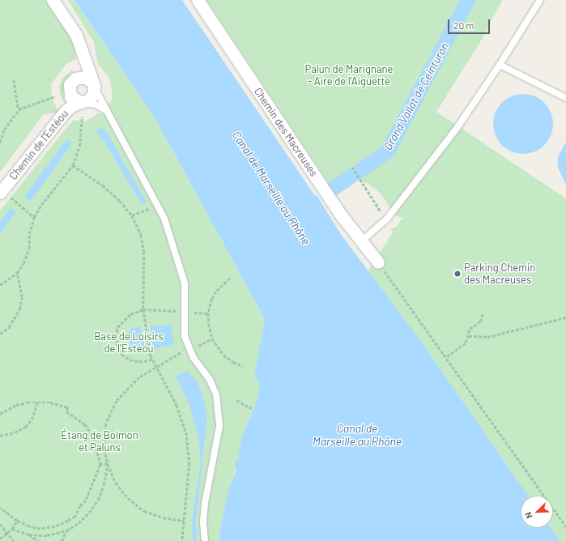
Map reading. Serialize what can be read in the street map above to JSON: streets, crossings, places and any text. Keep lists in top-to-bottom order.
{
  "streets": {
    "street": ["Chemin des Macreuses", "Chemin de l'Estéou"]
  },
  "water": ["Grand Vallat de Ceinturon", "Canal de Marseille au Rhône"],
  "parks": ["Palun de Marignane - Aire de l'Aiguette", "Base de Loisirs de l’Estéou", "Étang de Bolmon et Paluns"],
  "places": ["Parking Chemin des Macreuses"],
  "scale_bar": "20 m",
  "north": "bottom left"
}
